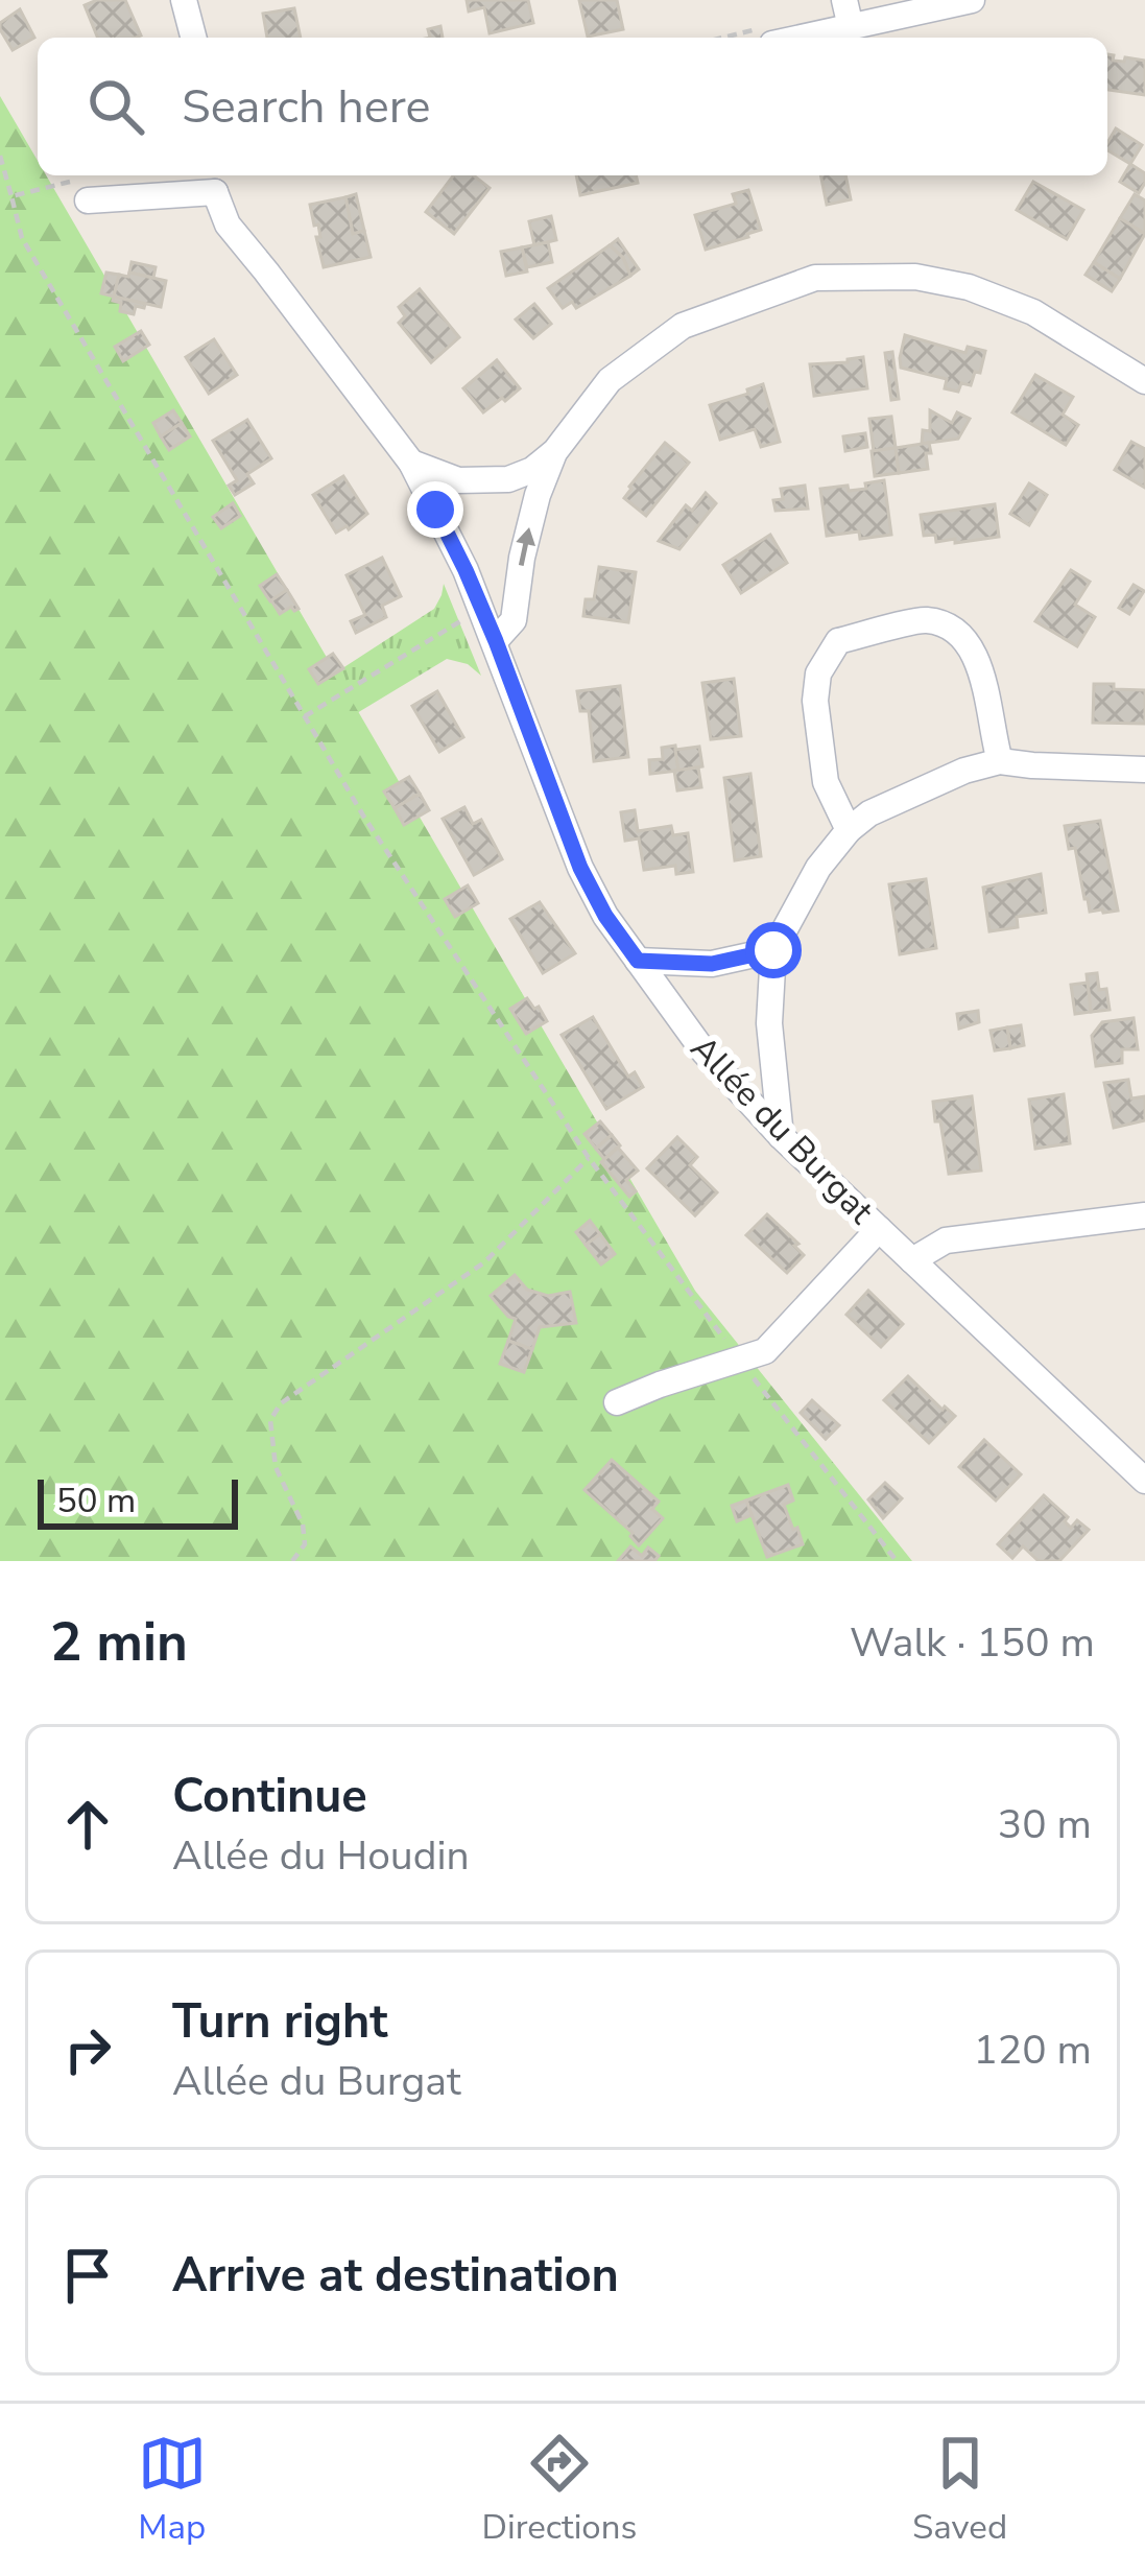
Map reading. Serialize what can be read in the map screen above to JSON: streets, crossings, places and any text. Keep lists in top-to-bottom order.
{
  "streets": {
    "street": ["Allée du Burgat"]
  },
  "scale_bar": "50 m",
  "page": {
    "search": "Search here",
    "scale": "50 m",
    "heading": ["2 min", "Walk · 150 m"],
    "list": [
      ["Continue", "Allée du Houdin", "30 m"],
      ["Turn right", "Allée du Burgat", "120 m"],
      "Arrive at destination"
    ],
    "nav": ["Map", "Directions", "Saved"]
  }
}
